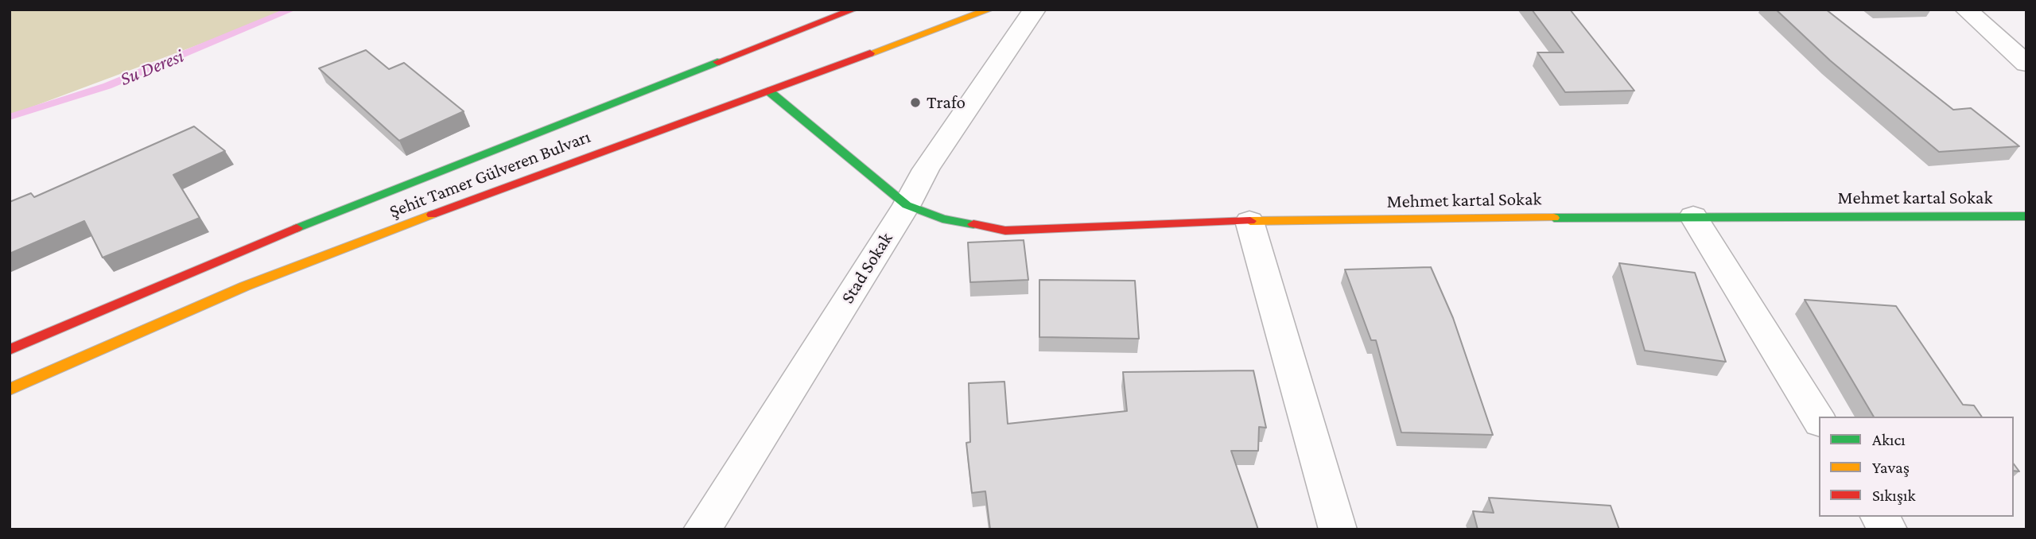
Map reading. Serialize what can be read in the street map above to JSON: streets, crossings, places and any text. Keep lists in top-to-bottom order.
{
  "streets": {
    "main road": ["Şehit Tamer Gülveren Bulvarı", "Mehmet kartal Sokak"],
    "street": ["Stad Sokak"]
  },
  "crossings": [
    ["Şehit Tamer Gülveren Bulvarı", "Mehmet kartal Sokak"],
    ["Mehmet kartal Sokak", "Stad Sokak"]
  ],
  "water": ["Su Deresi"],
  "places": ["Trafo"],
  "legend": ["Akıcı", "Yavaş", "Sıkışık"]
}
